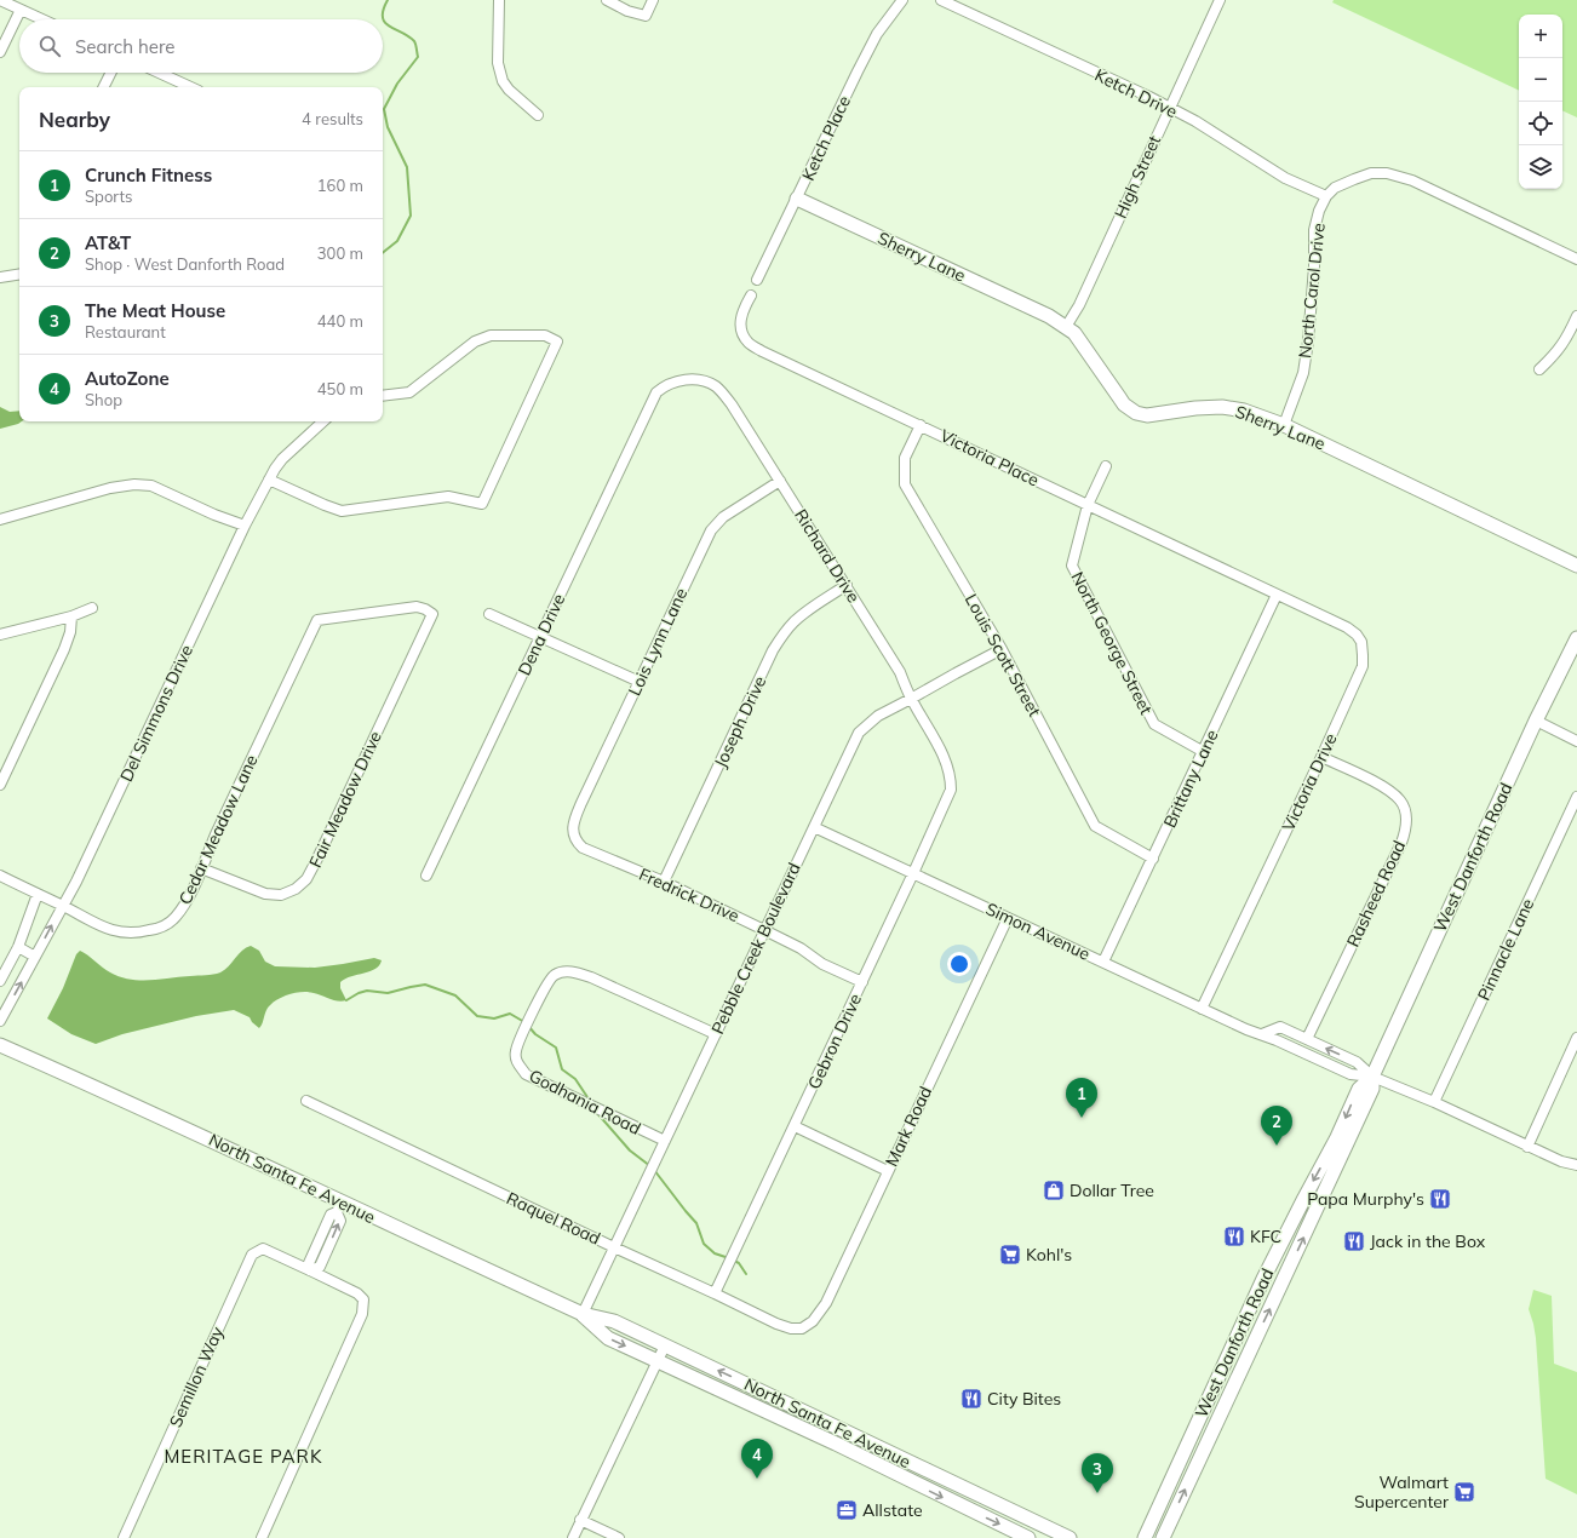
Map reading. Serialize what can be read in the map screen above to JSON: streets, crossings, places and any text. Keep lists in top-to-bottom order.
{
  "streets": {
    "street": [
      "Ketch Drive",
      "Ketch Place",
      "High Street",
      "Sherry Lane",
      "North Carol Drive",
      "Victoria Place",
      "Richard Drive",
      "Dena Drive",
      "Lois Lynn Lane",
      "North George Street",
      "Louis Scott Street",
      "Del Simmons Drive",
      "Joseph Drive",
      "Brittany Lane",
      "Victoria Drive",
      "Fair Meadow Drive",
      "Cedar Meadow Lane",
      "West Danforth Road",
      "Rasheed Road",
      "Fredrick Drive",
      "Simon Avenue",
      "Pebble Creek Boulevard",
      "Pinnacle Lane",
      "Gebron Drive",
      "Godhania Road",
      "Mark Road",
      "North Santa Fe Avenue",
      "Raquel Road",
      "Semillon Way"
    ]
  },
  "crossings": [
    ["Ketch Drive", "High Street"],
    ["Ketch Drive", "North Carol Drive"],
    ["Ketch Place", "Sherry Lane"],
    ["High Street", "Sherry Lane"],
    ["Sherry Lane", "North Carol Drive"],
    ["Victoria Place", "North George Street"],
    ["Victoria Place", "Louis Scott Street"],
    ["Victoria Place", "Brittany Lane"],
    ["Victoria Place", "Victoria Drive"],
    ["Richard Drive", "Dena Drive"],
    ["Richard Drive", "Lois Lynn Lane"],
    ["Richard Drive", "Joseph Drive"],
    ["Richard Drive", "Pebble Creek Boulevard"],
    ["Richard Drive", "Gebron Drive"],
    ["Lois Lynn Lane", "Fredrick Drive"],
    ["North George Street", "Brittany Lane"],
    ["Louis Scott Street", "Brittany Lane"],
    ["Louis Scott Street", "Pebble Creek Boulevard"],
    ["Del Simmons Drive", "Cedar Meadow Lane"],
    ["Joseph Drive", "Fredrick Drive"],
    ["Brittany Lane", "Victoria Drive"],
    ["Brittany Lane", "Simon Avenue"],
    ["Victoria Drive", "Rasheed Road"],
    ["Victoria Drive", "Simon Avenue"],
    ["Fair Meadow Drive", "Cedar Meadow Lane"],
    ["West Danforth Road", "Simon Avenue"],
    ["Fredrick Drive", "Pebble Creek Boulevard"],
    ["Fredrick Drive", "Gebron Drive"],
    ["Simon Avenue", "Pebble Creek Boulevard"],
    ["Simon Avenue", "Gebron Drive"],
    ["Simon Avenue", "Mark Road"],
    ["Pebble Creek Boulevard", "Godhania Road"],
    ["Pebble Creek Boulevard", "North Santa Fe Avenue"],
    ["Pebble Creek Boulevard", "Raquel Road"],
    ["Gebron Drive", "Raquel Road"],
    ["Mark Road", "Raquel Road"]
  ],
  "districts": ["MERITAGE PARK"],
  "places": {
    "shop": ["Dollar Tree"],
    "restaurant": [
      "Papa Murphy's",
      "KFC",
      "Jack in the Box",
      "City Bites"
    ],
    "supermarket": ["Kohl's", "Walmart Supercenter"],
    "office": ["Allstate"]
  },
  "page": {
    "map_buttons": ["+", "−"],
    "search": "Search here",
    "heading": ["Nearby", "4 results"],
    "list": [
      {
        "mark": "1",
        "name": "Crunch Fitness",
        "note": "Sports",
        "value": "160 m"
      },
      {
        "mark": "2",
        "name": "AT&T",
        "note": "Shop · West Danforth Road",
        "value": "300 m"
      },
      {
        "mark": "3",
        "name": "The Meat House",
        "note": "Restaurant",
        "value": "440 m"
      },
      {
        "mark": "4",
        "name": "AutoZone",
        "note": "Shop",
        "value": "450 m"
      }
    ],
    "pins": [
      "1",
      "2",
      "4",
      "3"
    ]
  }
}
